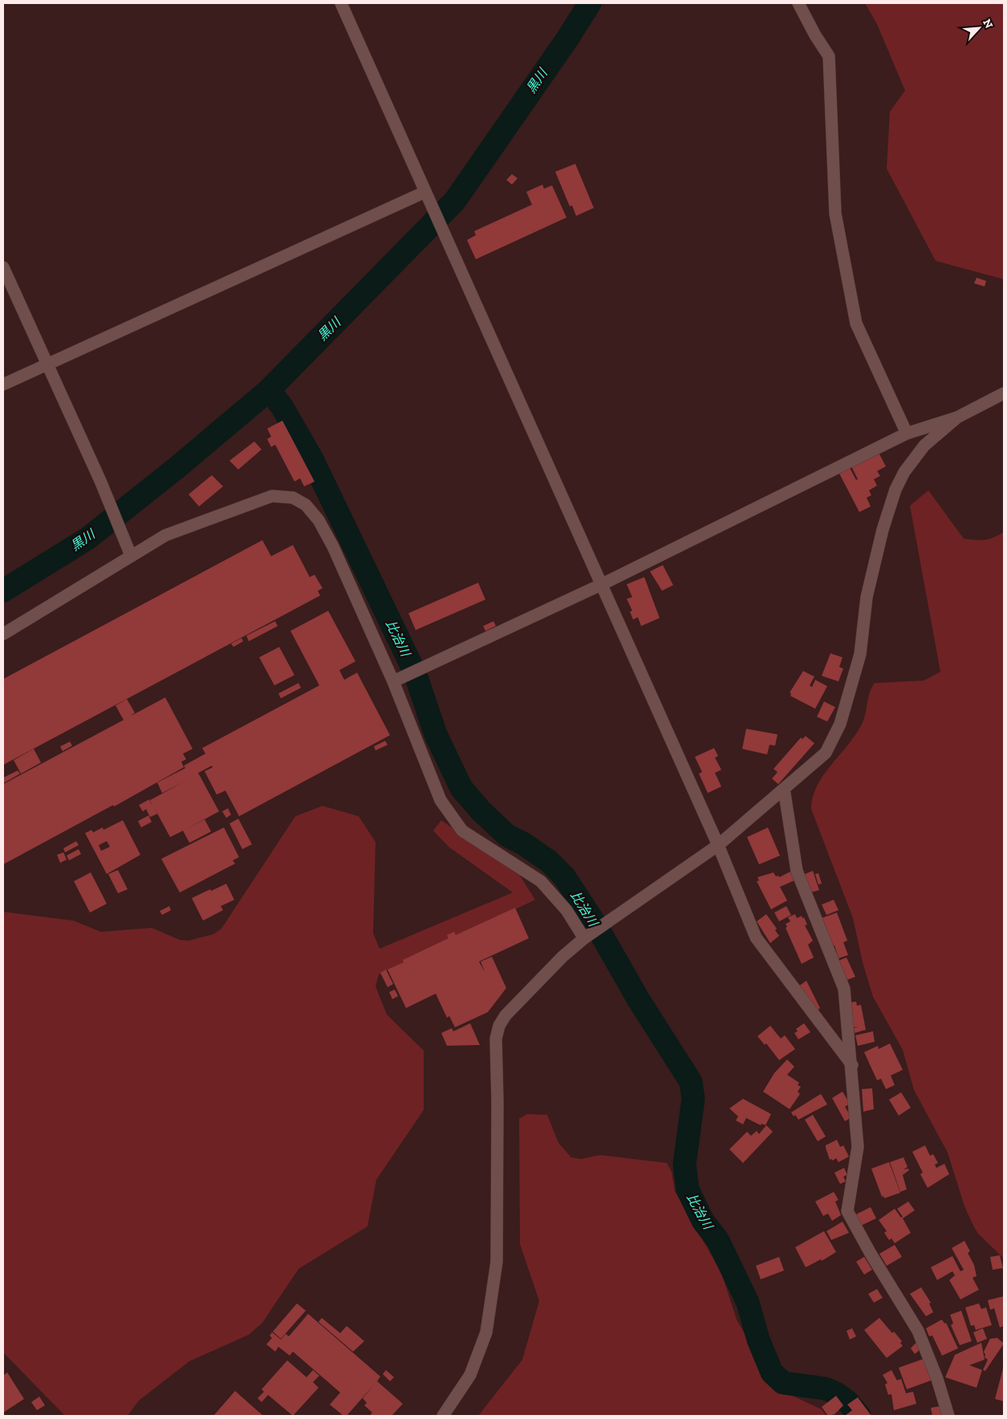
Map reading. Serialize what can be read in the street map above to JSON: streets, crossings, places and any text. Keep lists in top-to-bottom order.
{
  "water": ["黒川", "比治川"],
  "north": "top right"
}
